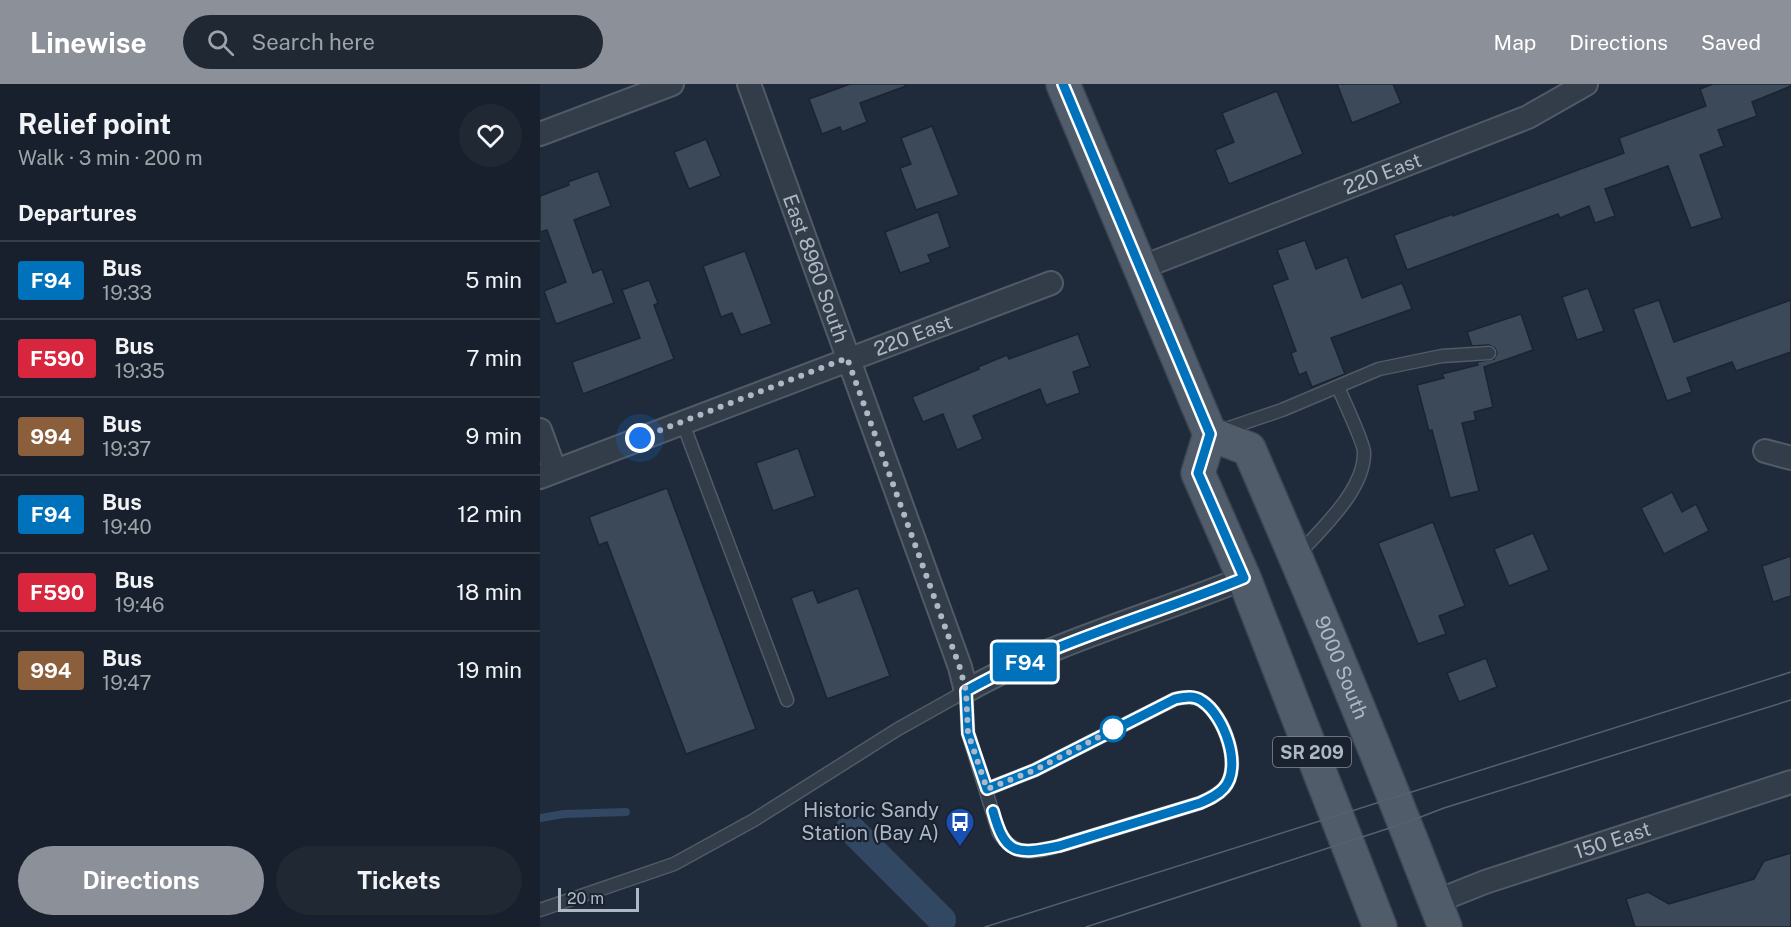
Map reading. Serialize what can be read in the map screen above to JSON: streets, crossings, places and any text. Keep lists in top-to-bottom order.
{
  "streets": {
    "main road": ["9000 South", "SR 209"],
    "street": ["220 East", "East 8960 South", "150 East"]
  },
  "crossings": [
    ["220 East", "East 8960 South"],
    ["9000 South", "SR 209"],
    ["9000 South", "150 East"]
  ],
  "places": {
    "bus stop": ["Historic Sandy Station (Bay A)"]
  },
  "lines": ["bus line F94"],
  "scale_bar": "20 m",
  "page": {
    "header": "Linewise",
    "search": "Search here",
    "nav": ["Map", "Directions", "Saved"],
    "heading": [
      ["Relief point", "Walk · 3 min · 200 m"],
      "Departures"
    ],
    "on_map": "F94",
    "list": [
      {
        "mark": "F94",
        "name": "Bus",
        "note": "19:33",
        "value": "5 min"
      },
      {
        "mark": "F590",
        "name": "Bus",
        "note": "19:35",
        "value": "7 min"
      },
      {
        "mark": "994",
        "name": "Bus",
        "note": "19:37",
        "value": "9 min"
      },
      {
        "mark": "F94",
        "name": "Bus",
        "note": "19:40",
        "value": "12 min"
      },
      {
        "mark": "F590",
        "name": "Bus",
        "note": "19:46",
        "value": "18 min"
      },
      {
        "mark": "994",
        "name": "Bus",
        "note": "19:47",
        "value": "19 min"
      }
    ],
    "buttons": ["Directions", "Tickets"],
    "scale": "20 m"
  }
}
